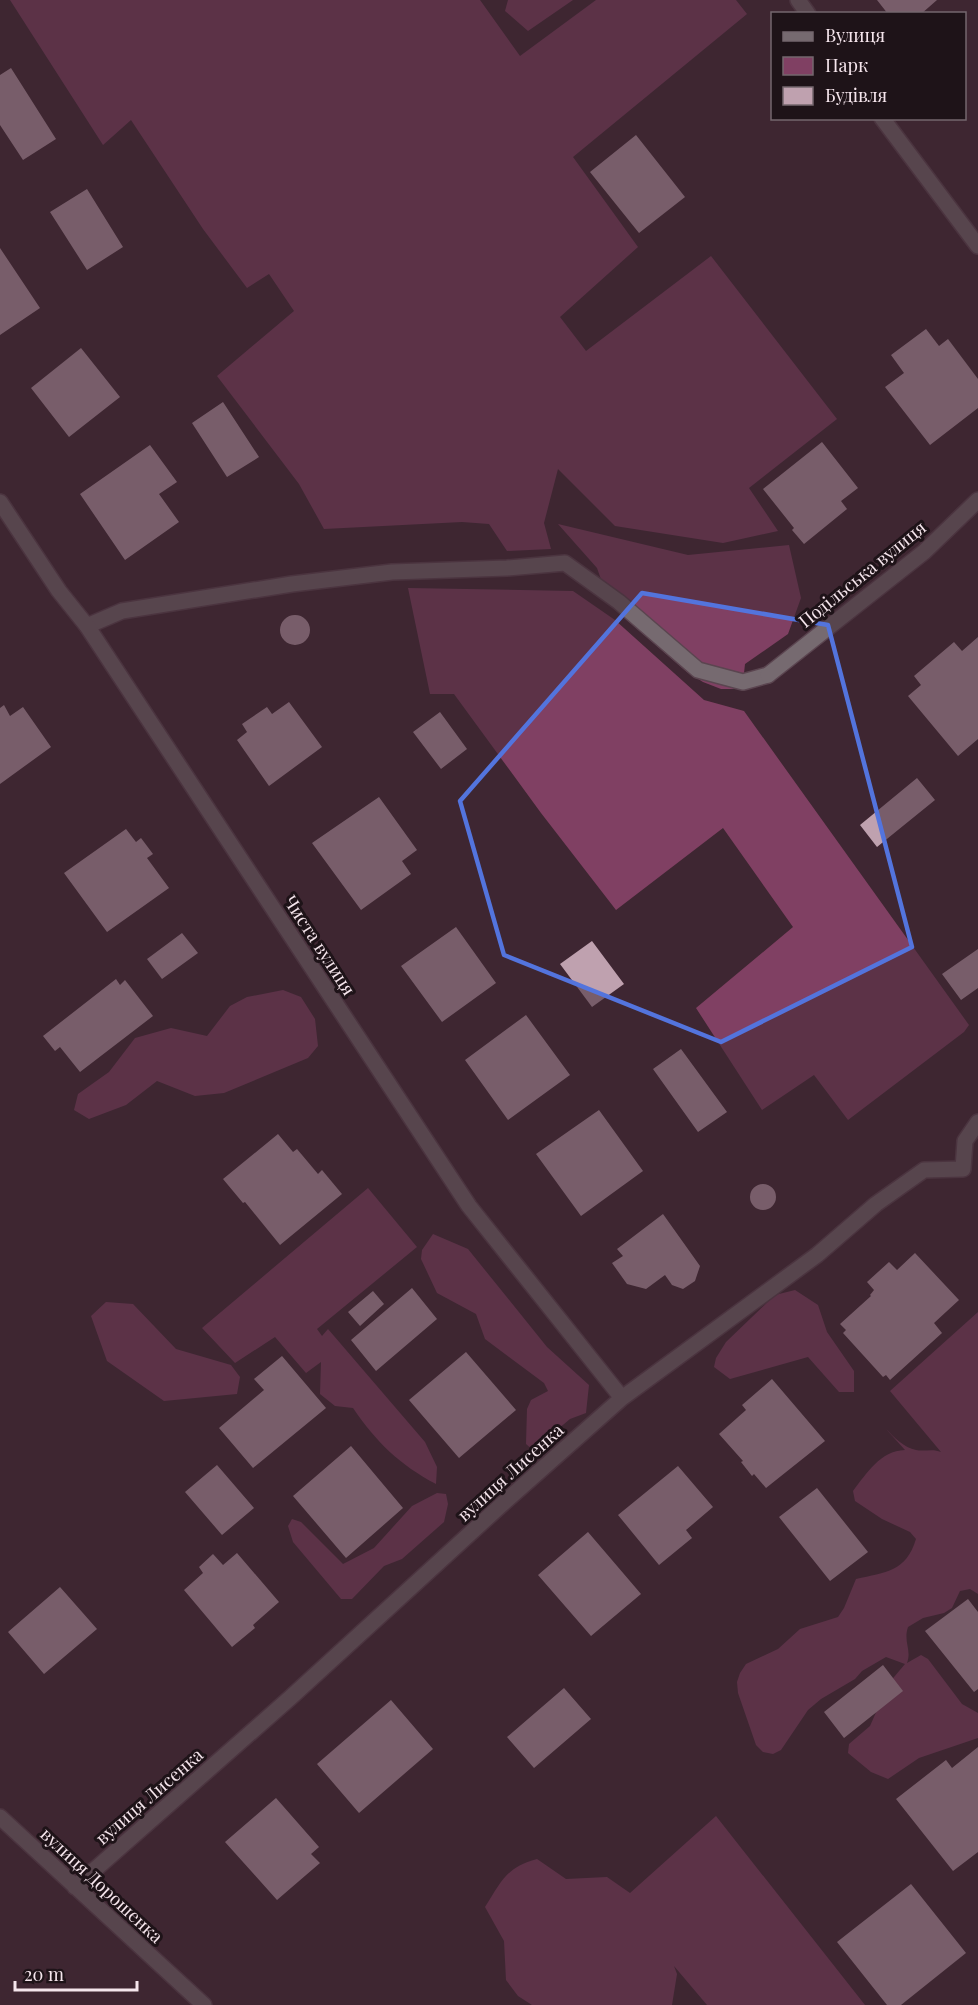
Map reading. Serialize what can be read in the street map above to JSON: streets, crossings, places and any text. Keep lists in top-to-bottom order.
{
  "streets": {
    "street": [
      "Подільська вулиця",
      "Чиста вулиця",
      "вулиця Лисенка",
      "вулиця Дорошенка"
    ]
  },
  "crossings": [
    ["Подільська вулиця", "Чиста вулиця"],
    ["Чиста вулиця", "вулиця Лисенка"],
    ["вулиця Лисенка", "вулиця Дорошенка"]
  ],
  "legend": ["Вулиця", "Парк", "Будівля"],
  "scale_bar": "20 m"
}
